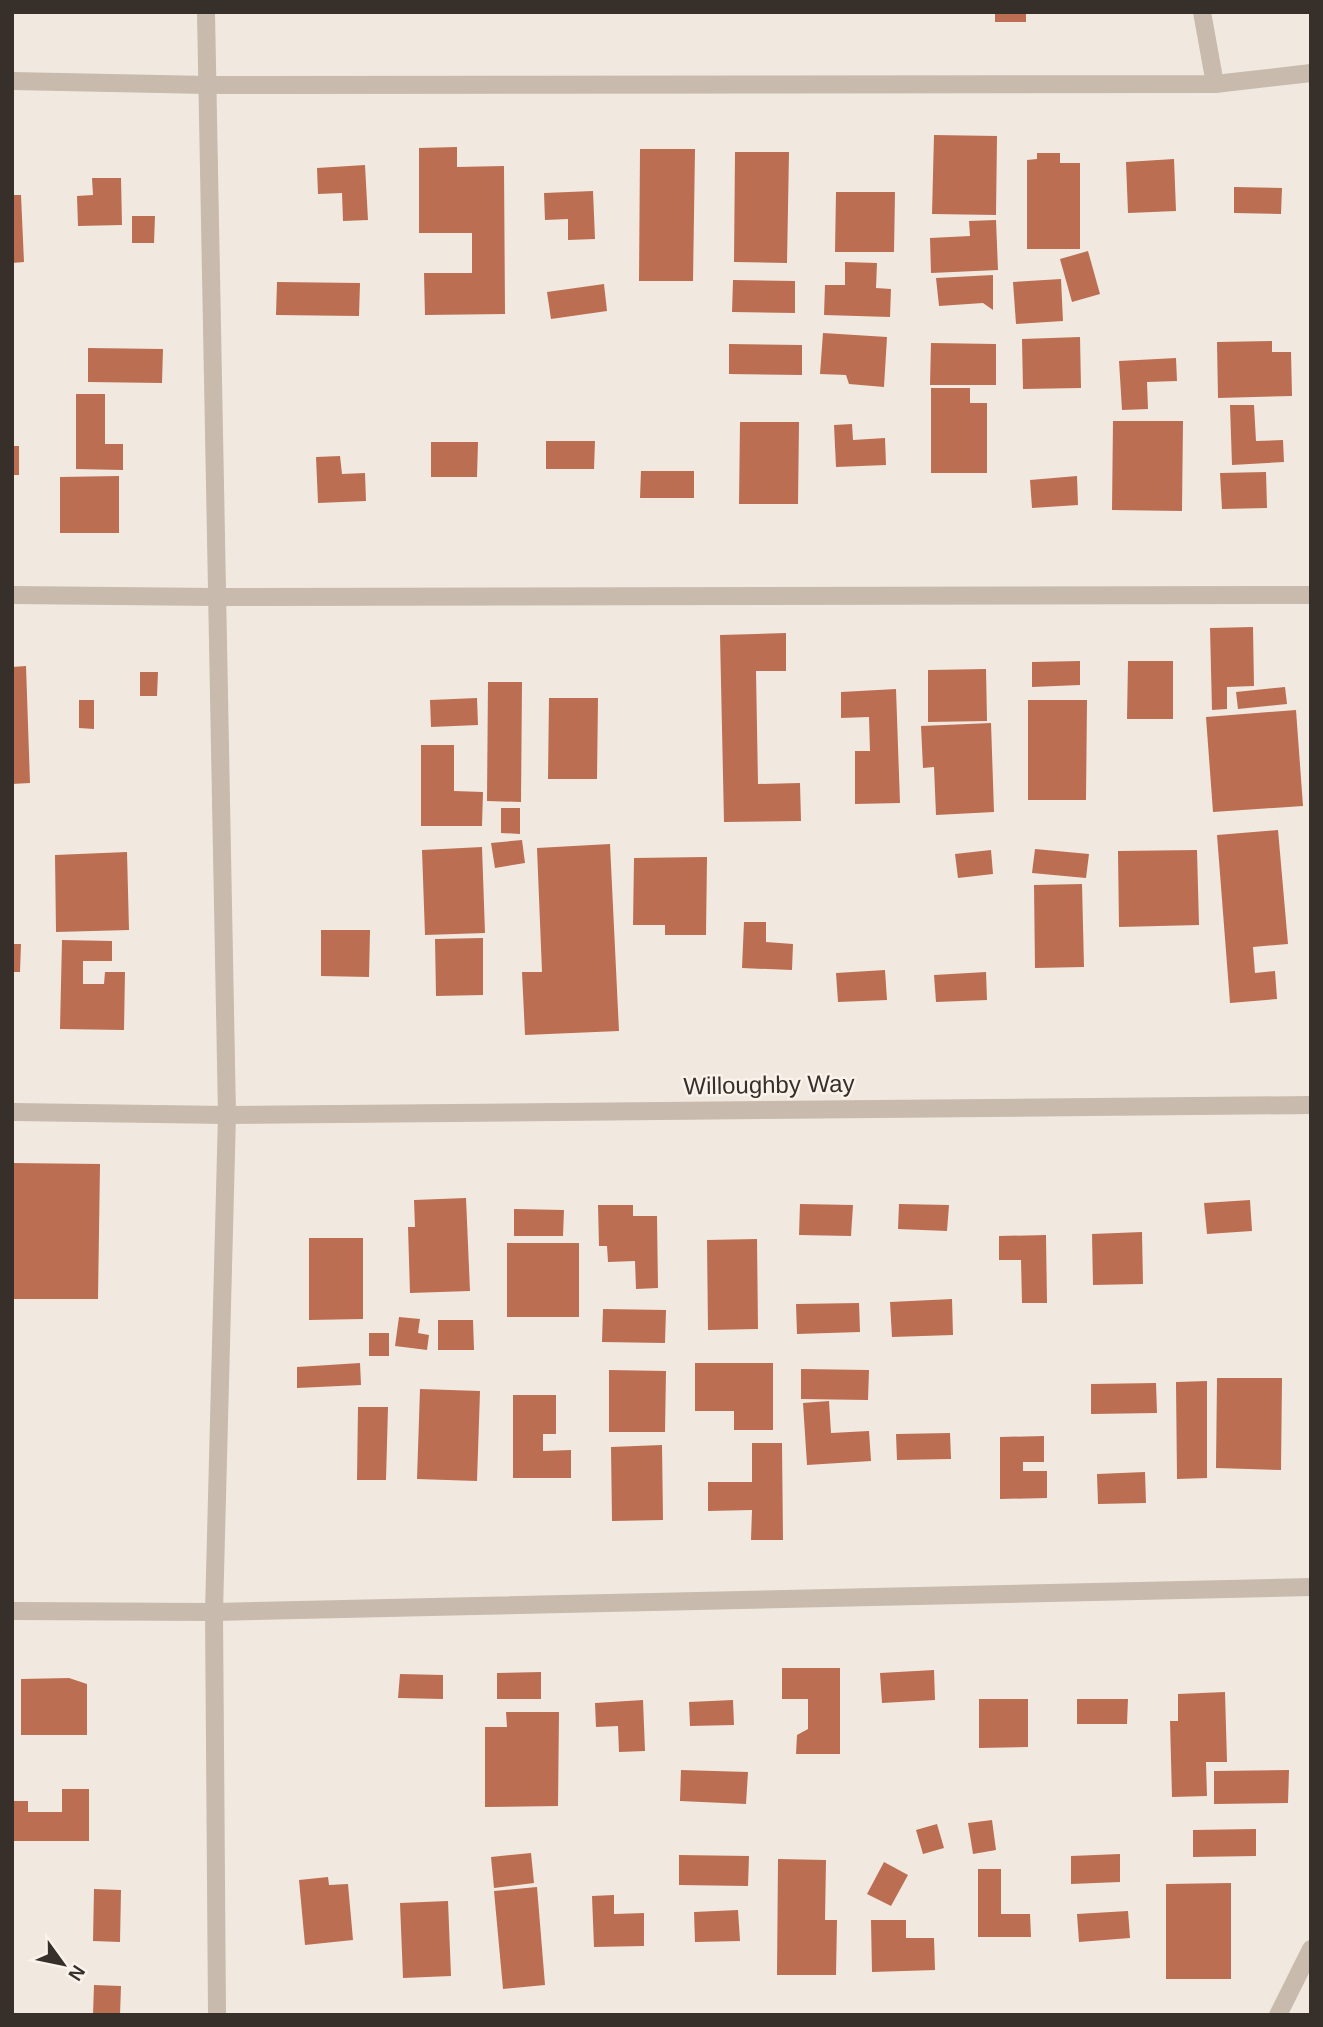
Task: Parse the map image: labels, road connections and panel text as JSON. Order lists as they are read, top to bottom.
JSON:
{
  "streets": {
    "street": ["Willoughby Way"]
  },
  "north": "bottom right"
}
